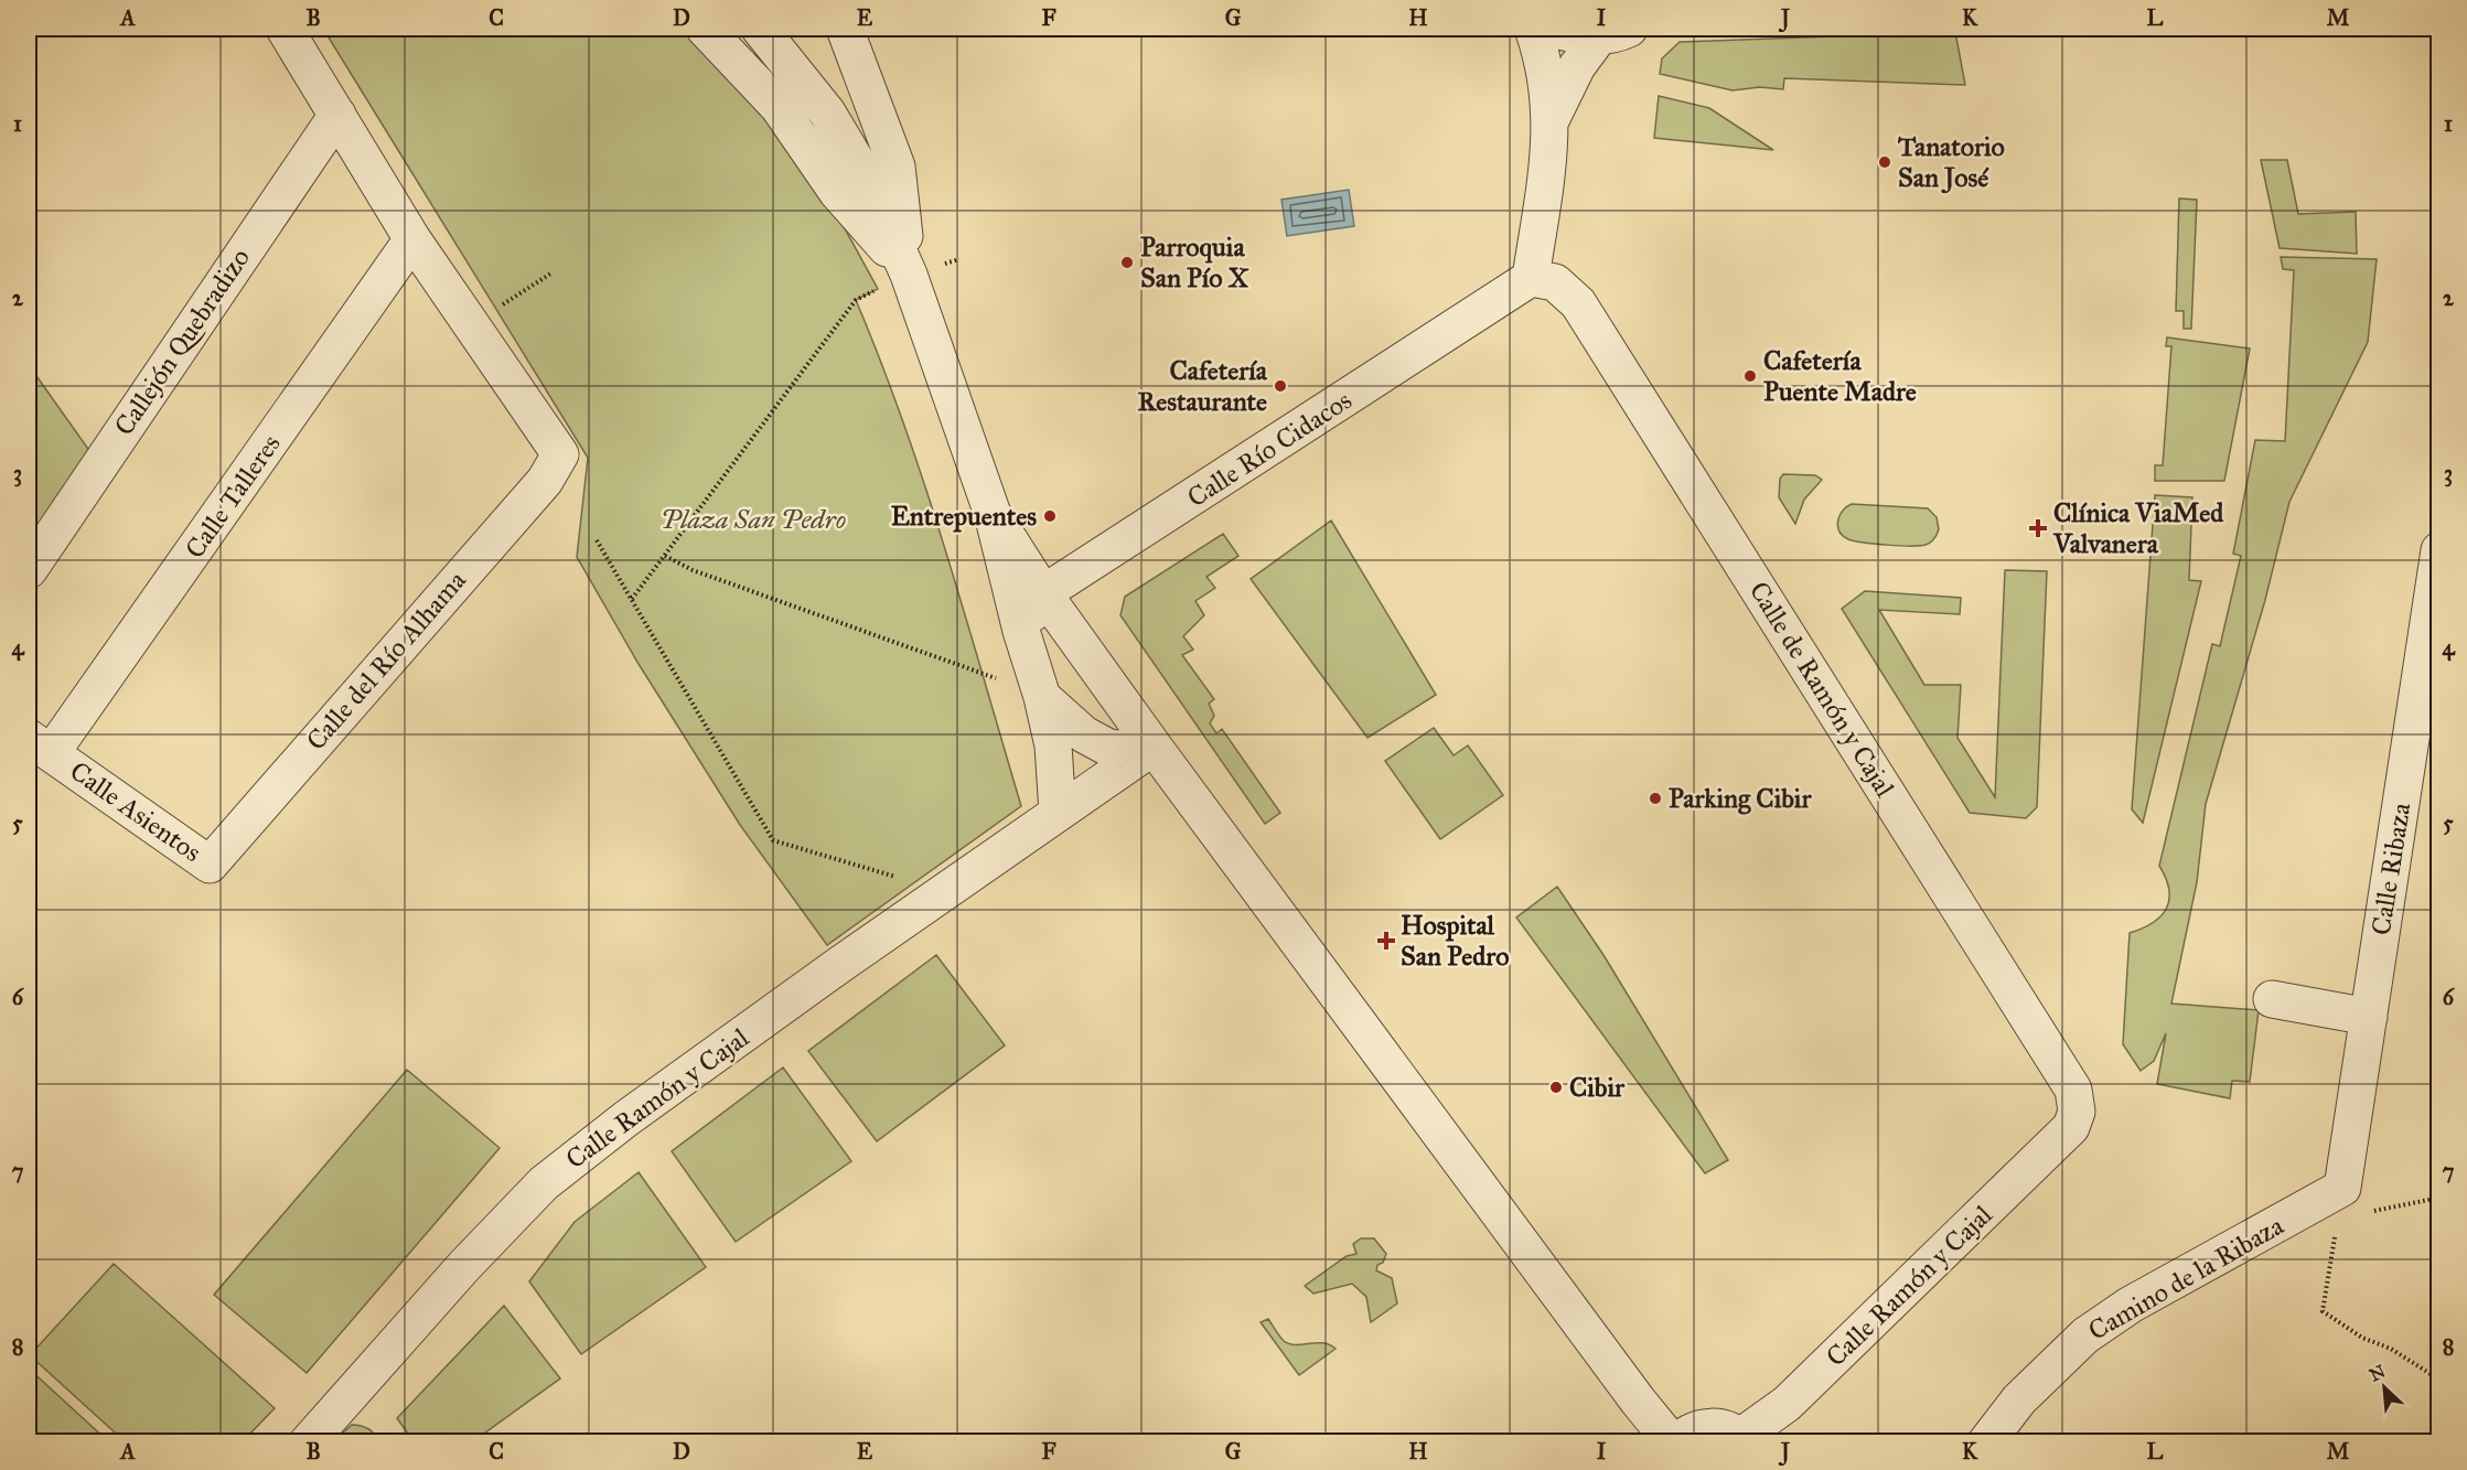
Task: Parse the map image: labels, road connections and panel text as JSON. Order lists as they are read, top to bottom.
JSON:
{
  "streets": {
    "street": [
      "Callejón Quebradizo",
      "Calle Río Cidacos",
      "Calle Talleres",
      "Calle del Río Alhama",
      "Calle de Ramón y Cajal",
      "Calle Asientos",
      "Calle Ribaza",
      "Calle Ramón y Cajal",
      "Camino de la Ribaza"
    ]
  },
  "crossings": [
    ["Calle Río Cidacos", "Calle de Ramón y Cajal"],
    ["Calle Talleres", "Calle del Río Alhama"],
    ["Calle Talleres", "Calle Asientos"],
    ["Calle del Río Alhama", "Calle Asientos"],
    ["Calle de Ramón y Cajal", "Calle Ramón y Cajal"],
    ["Calle Ribaza", "Camino de la Ribaza"]
  ],
  "parks": ["Plaza San Pedro"],
  "places": {
    "other": [
      "Tanatorio San José",
      "Parroquia San Pío X",
      "Cafetería Puente Madre",
      "Cafetería Restaurante",
      "Entrepuentes",
      "Parking Cibir",
      "Cibir"
    ],
    "health": ["Clínica ViaMed Valvanera", "Hospital San Pedro"]
  },
  "north": "top left",
  "grid": {
    "columns": [
      "A",
      "B",
      "C",
      "D",
      "E",
      "F",
      "G",
      "H",
      "I",
      "J",
      "K",
      "L",
      "M"
    ],
    "rows": [
      "1",
      "2",
      "3",
      "4",
      "5",
      "6",
      "7",
      "8"
    ]
  }
}
